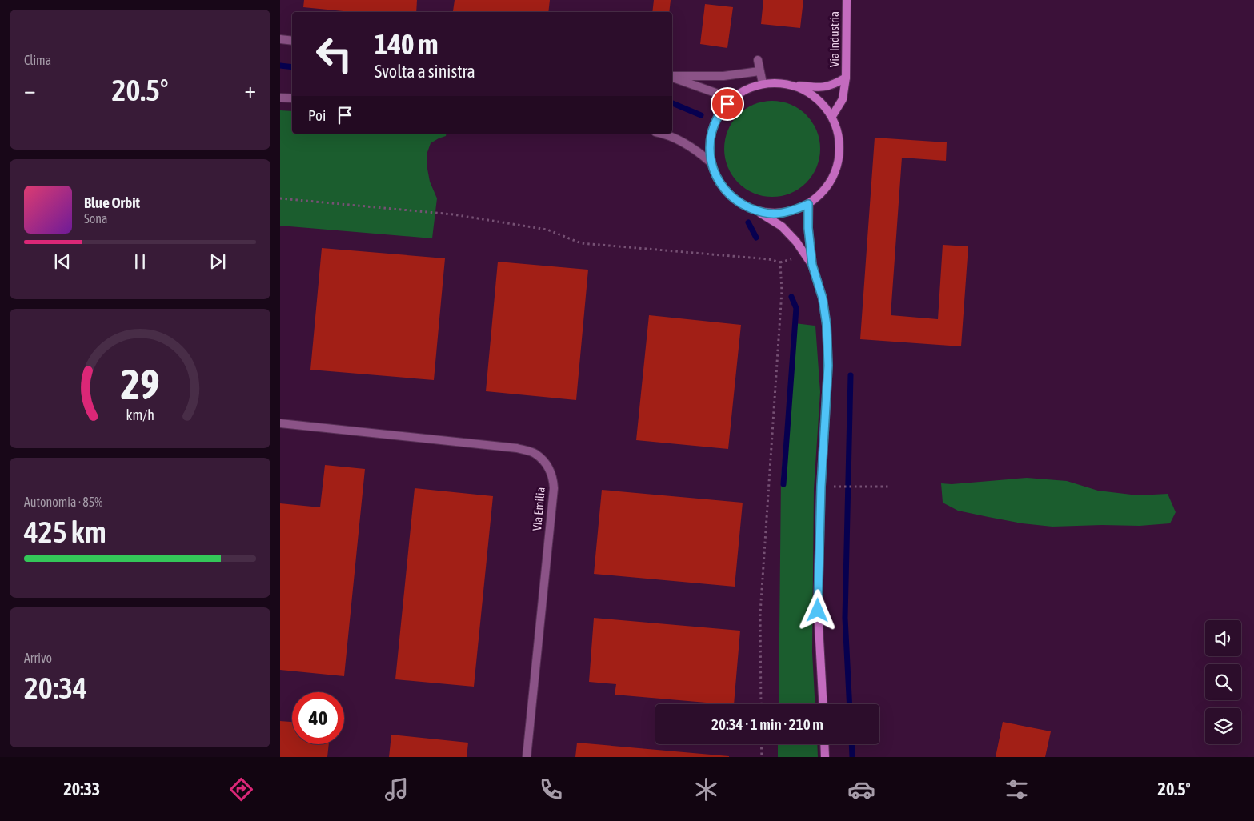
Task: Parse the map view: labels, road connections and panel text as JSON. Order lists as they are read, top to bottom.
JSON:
{
  "streets": {
    "street": ["Via Industria", "Via Emilia"]
  },
  "page": {
    "tile": [
      "Clima",
      ["Autonomia · 85%", "425 km"],
      ["Arrivo", "20:34"]
    ],
    "turn": ["140 m", "Svolta a sinistra"],
    "heat": ["−", "20.5°", "+"],
    "then": "Poi",
    "song": ["Blue Orbit", "Sona"],
    "limit": "40",
    "trip": "20:34 · 1 min · 210 m",
    "tabs": ["20:33", "20.5°"],
    "gauge": ["29", "km/h"]
  }
}
